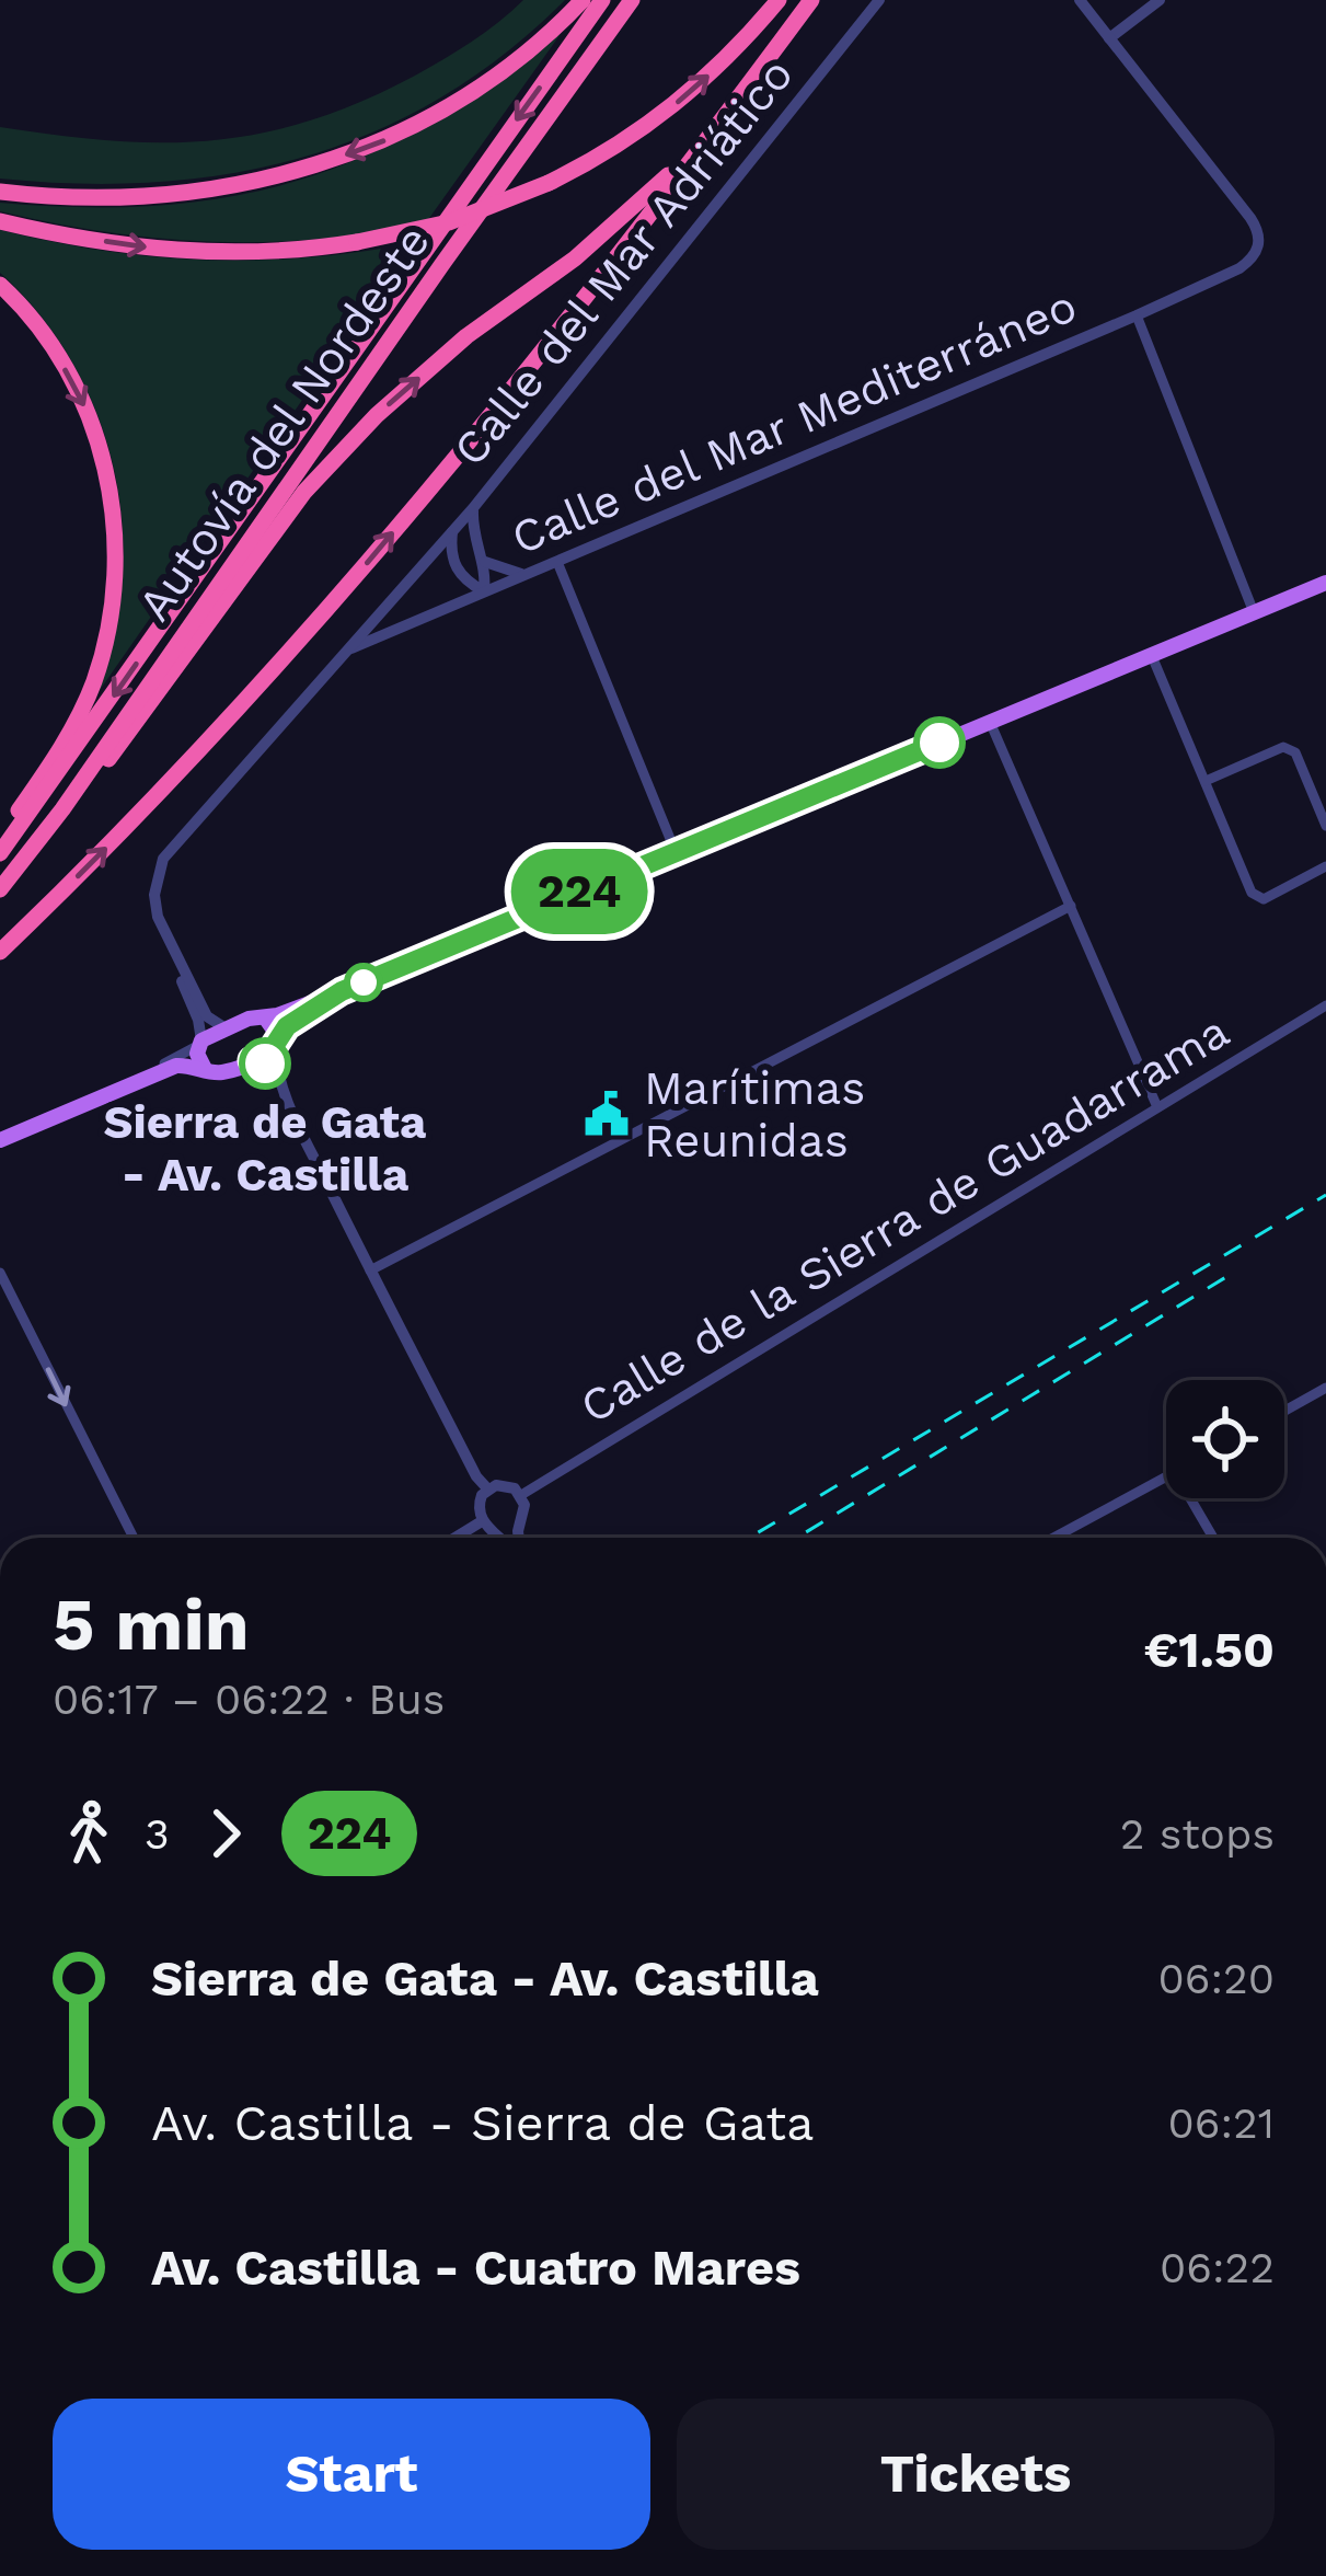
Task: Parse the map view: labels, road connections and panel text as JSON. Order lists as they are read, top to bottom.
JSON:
{
  "streets": {
    "highway": ["Autovía del Nordeste"],
    "street": ["Calle del Mar Adriático", "Calle del Mar Mediterráneo", "Calle de la Sierra de Guadarrama"]
  },
  "crossings": [
    ["Calle del Mar Adriático", "Calle del Mar Mediterráneo"]
  ],
  "places": {
    "other": ["Sierra de Gata - Av. Castilla"],
    "public building": ["Marítimas Reunidas"]
  },
  "lines": ["bus line 224"],
  "page": {
    "on_map": "224",
    "heading": ["5 min", "06:17 – 06:22 · Bus", "€1.50"],
    "legs": ["3", "224", "2 stops"],
    "list": [
      {
        "name": "Sierra de Gata - Av. Castilla",
        "value": "06:20"
      },
      {
        "name": "Av. Castilla - Sierra de Gata",
        "value": "06:21"
      },
      {
        "name": "Av. Castilla - Cuatro Mares",
        "value": "06:22"
      }
    ],
    "buttons": ["Start", "Tickets"]
  }
}
